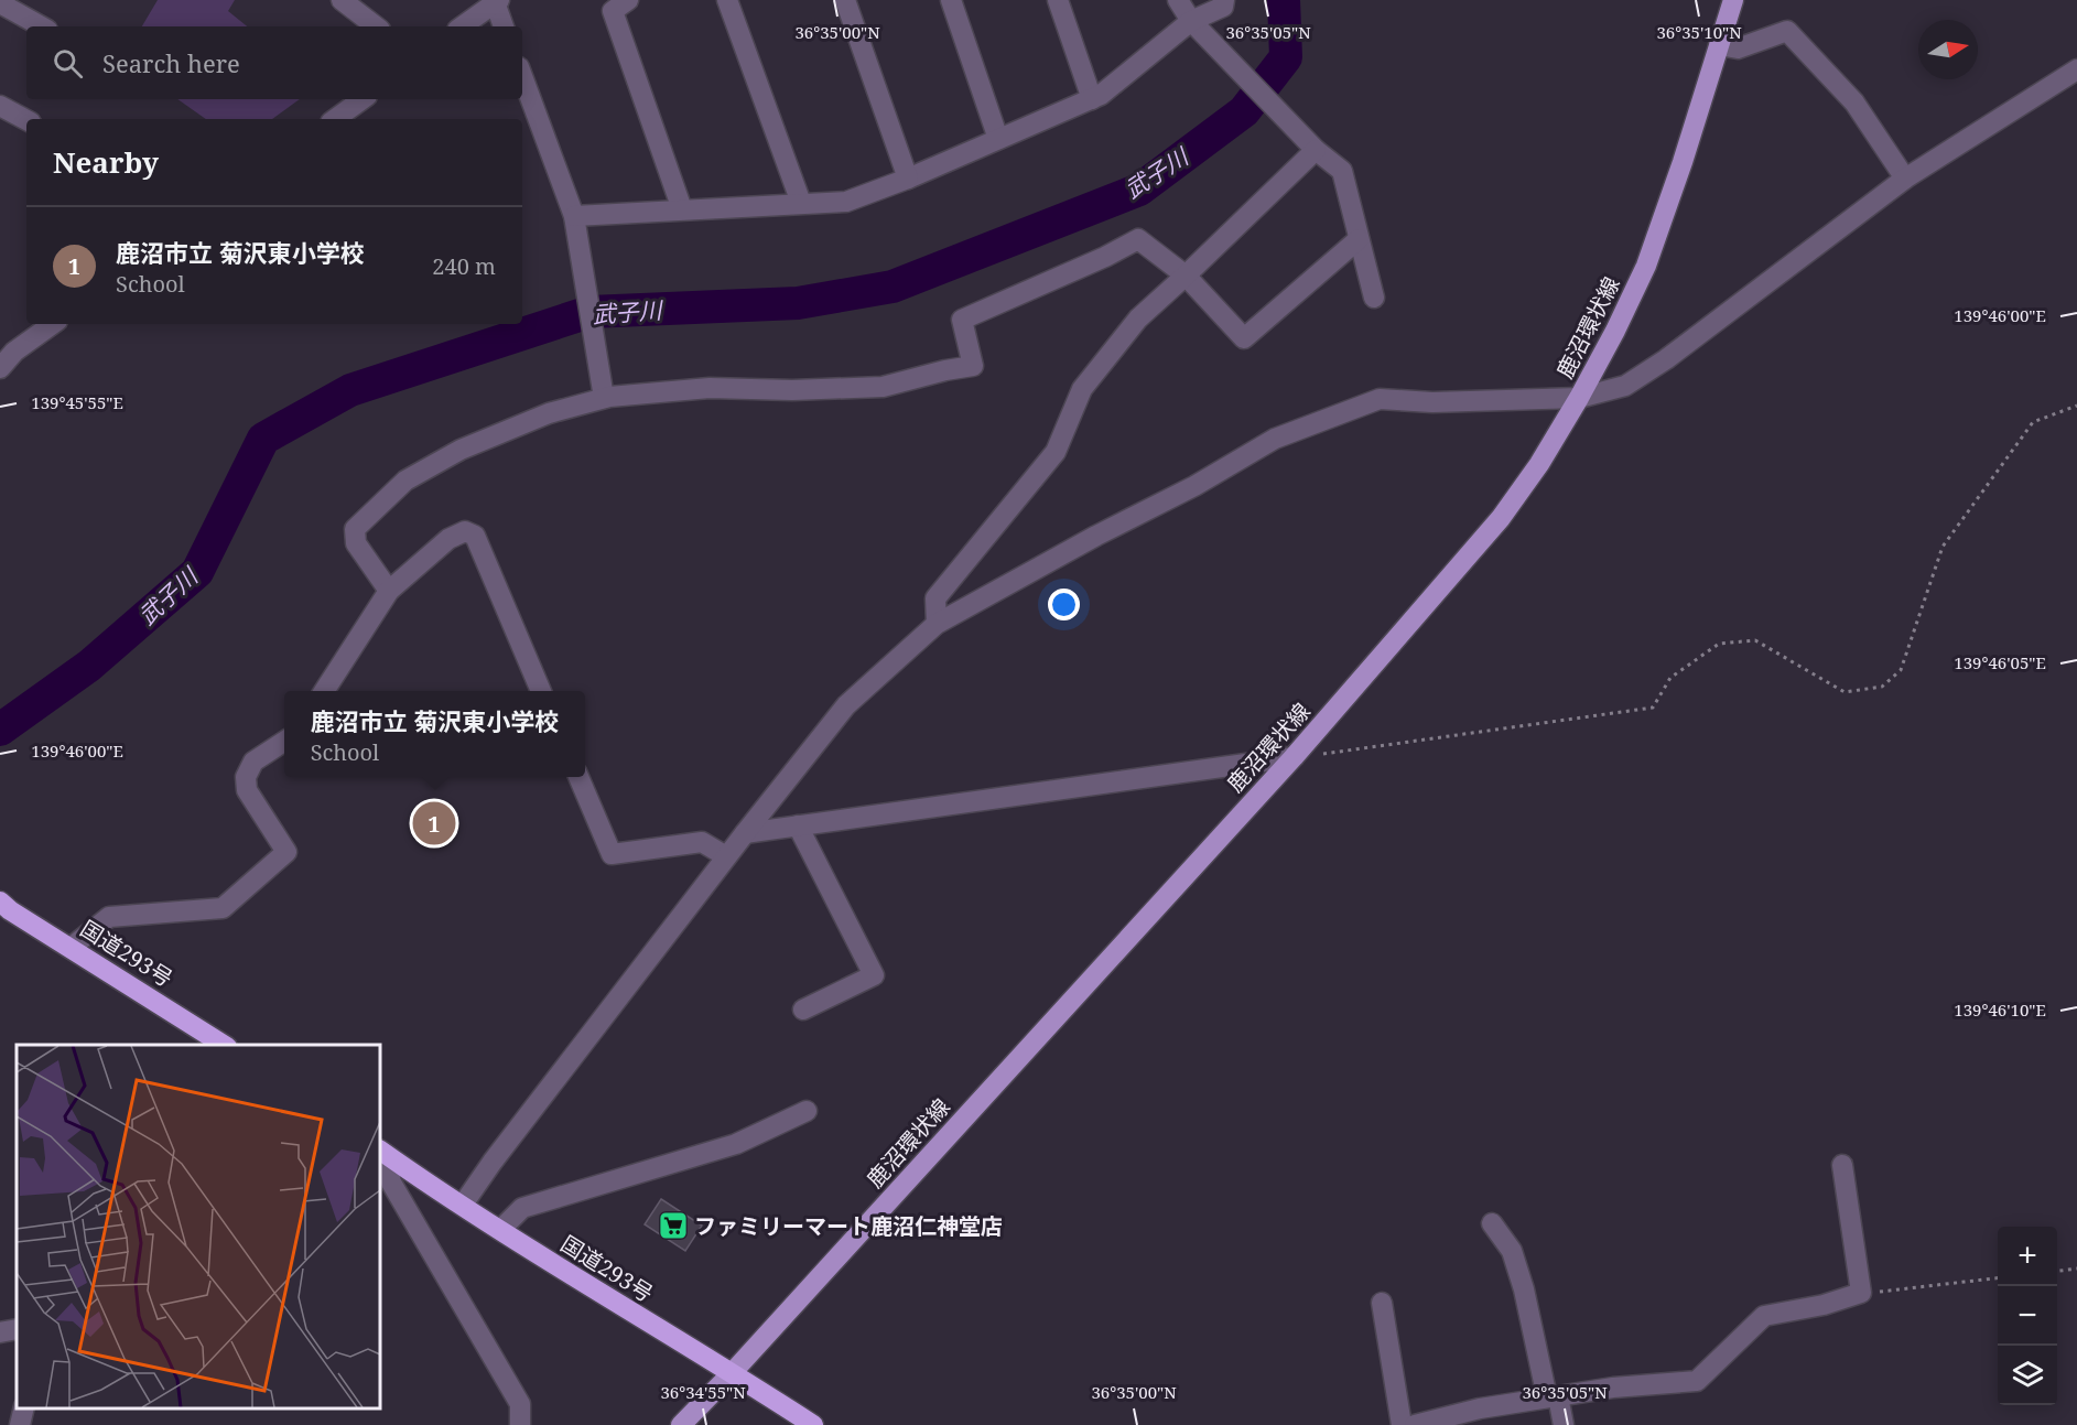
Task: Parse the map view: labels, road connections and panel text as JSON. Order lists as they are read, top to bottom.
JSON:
{
  "streets": {
    "highway": ["国道293号"],
    "main road": ["鹿沼環状線"]
  },
  "crossings": [
    ["鹿沼環状線", "国道293号"]
  ],
  "water": ["武子川"],
  "places": {
    "supermarket": ["ファミリーマート鹿沼仁神堂店"]
  },
  "north": "right",
  "page": {
    "search": "Search here",
    "heading": "Nearby",
    "list": [
      {
        "mark": "1",
        "name": "鹿沼市立 菊沢東小学校",
        "note": "School",
        "value": "240 m"
      }
    ],
    "popup": ["鹿沼市立 菊沢東小学校", "School"],
    "pins": "1",
    "map_buttons": ["+", "−"]
  },
  "coordinates": [
    "36°35'00\"N",
    "36°35'05\"N",
    "36°35'10\"N",
    "139°46'00\"E",
    "139°45'55\"E",
    "139°46'05\"E",
    "139°46'10\"E",
    "36°34'55\"N"
  ]
}
